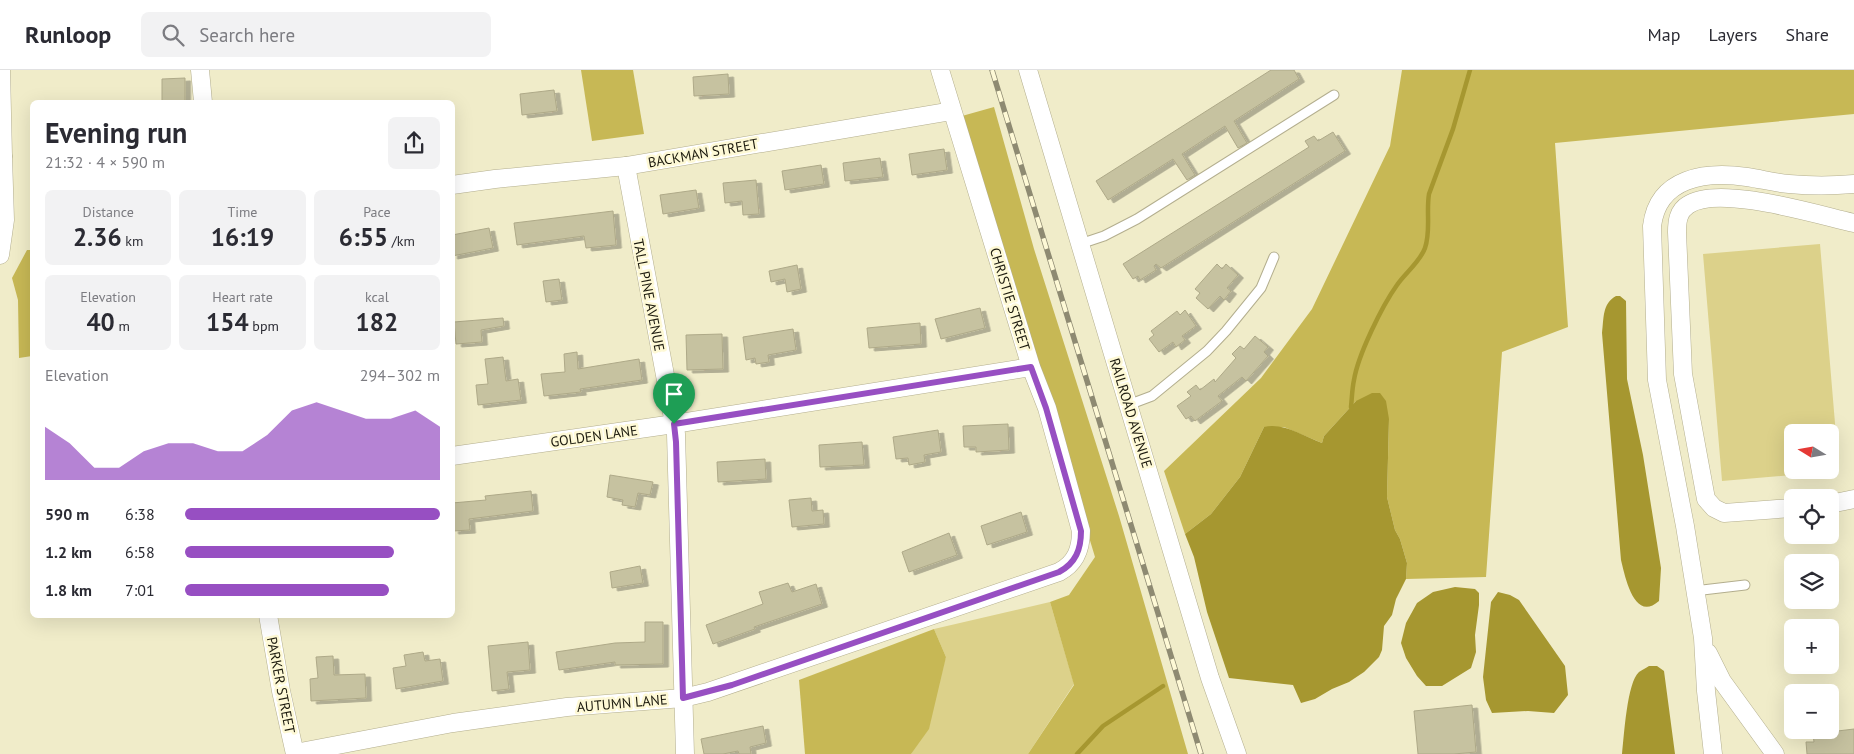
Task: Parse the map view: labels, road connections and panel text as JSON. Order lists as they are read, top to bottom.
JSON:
{
  "streets": {
    "street": [
      "BACKMAN STREET",
      "TALL PINE AVENUE",
      "CHRISTIE STREET",
      "RAILROAD AVENUE",
      "GOLDEN LANE",
      "PARKER STREET",
      "AUTUMN LANE"
    ]
  },
  "crossings": [
    ["BACKMAN STREET", "TALL PINE AVENUE"],
    ["BACKMAN STREET", "CHRISTIE STREET"],
    ["TALL PINE AVENUE", "GOLDEN LANE"],
    ["TALL PINE AVENUE", "AUTUMN LANE"],
    ["CHRISTIE STREET", "GOLDEN LANE"],
    ["CHRISTIE STREET", "AUTUMN LANE"],
    ["PARKER STREET", "AUTUMN LANE"]
  ],
  "north": "left",
  "page": {
    "header": "Runloop",
    "search": "Search here",
    "nav": ["Map", "Layers", "Share"],
    "heading": ["Evening run", "21:32 · 4 × 590 m"],
    "stats": [
      ["Distance", "2.36 km"],
      ["Time", "16:19"],
      ["Pace", "6:55 /km"],
      ["Elevation", "40 m"],
      ["Heart rate", "154 bpm"],
      ["kcal", "182"]
    ],
    "chart": ["Elevation", "294–302 m"],
    "map_buttons": ["+", "−"],
    "list": [
      {
        "name": "590 m",
        "note": "6:38"
      },
      {
        "name": "1.2 km",
        "note": "6:58"
      },
      {
        "name": "1.8 km",
        "note": "7:01"
      }
    ]
  }
}
